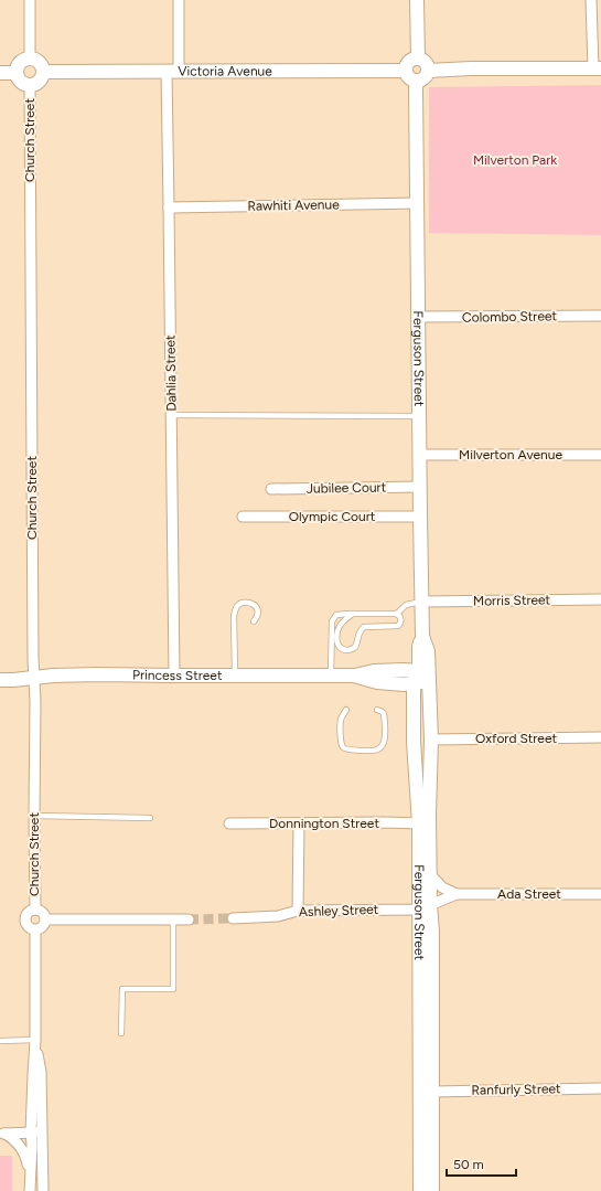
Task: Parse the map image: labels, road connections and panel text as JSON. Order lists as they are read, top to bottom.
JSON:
{
  "streets": {
    "main road": ["Victoria Avenue", "Ferguson Street", "Princess Street"],
    "street": [
      "Church Street",
      "Rawhiti Avenue",
      "Colombo Street",
      "Dahlia Street",
      "Milverton Avenue",
      "Jubilee Court",
      "Olympic Court",
      "Morris Street",
      "Oxford Street",
      "Donnington Street",
      "Ada Street",
      "Ashley Street",
      "Ranfurly Street"
    ]
  },
  "crossings": [
    ["Victoria Avenue", "Church Street"],
    ["Victoria Avenue", "Ferguson Street"],
    ["Victoria Avenue", "Dahlia Street"],
    ["Church Street", "Princess Street"],
    ["Rawhiti Avenue", "Ferguson Street"],
    ["Rawhiti Avenue", "Dahlia Street"],
    ["Colombo Street", "Ferguson Street"],
    ["Ferguson Street", "Milverton Avenue"],
    ["Ferguson Street", "Jubilee Court"],
    ["Ferguson Street", "Olympic Court"],
    ["Ferguson Street", "Morris Street"],
    ["Ferguson Street", "Princess Street"],
    ["Ferguson Street", "Oxford Street"],
    ["Ferguson Street", "Donnington Street"],
    ["Ferguson Street", "Ada Street"],
    ["Ferguson Street", "Ashley Street"],
    ["Ferguson Street", "Ranfurly Street"],
    ["Dahlia Street", "Princess Street"],
    ["Ada Street", "Ashley Street"]
  ],
  "parks": ["Milverton Park"],
  "scale_bar": "50 m"
}
